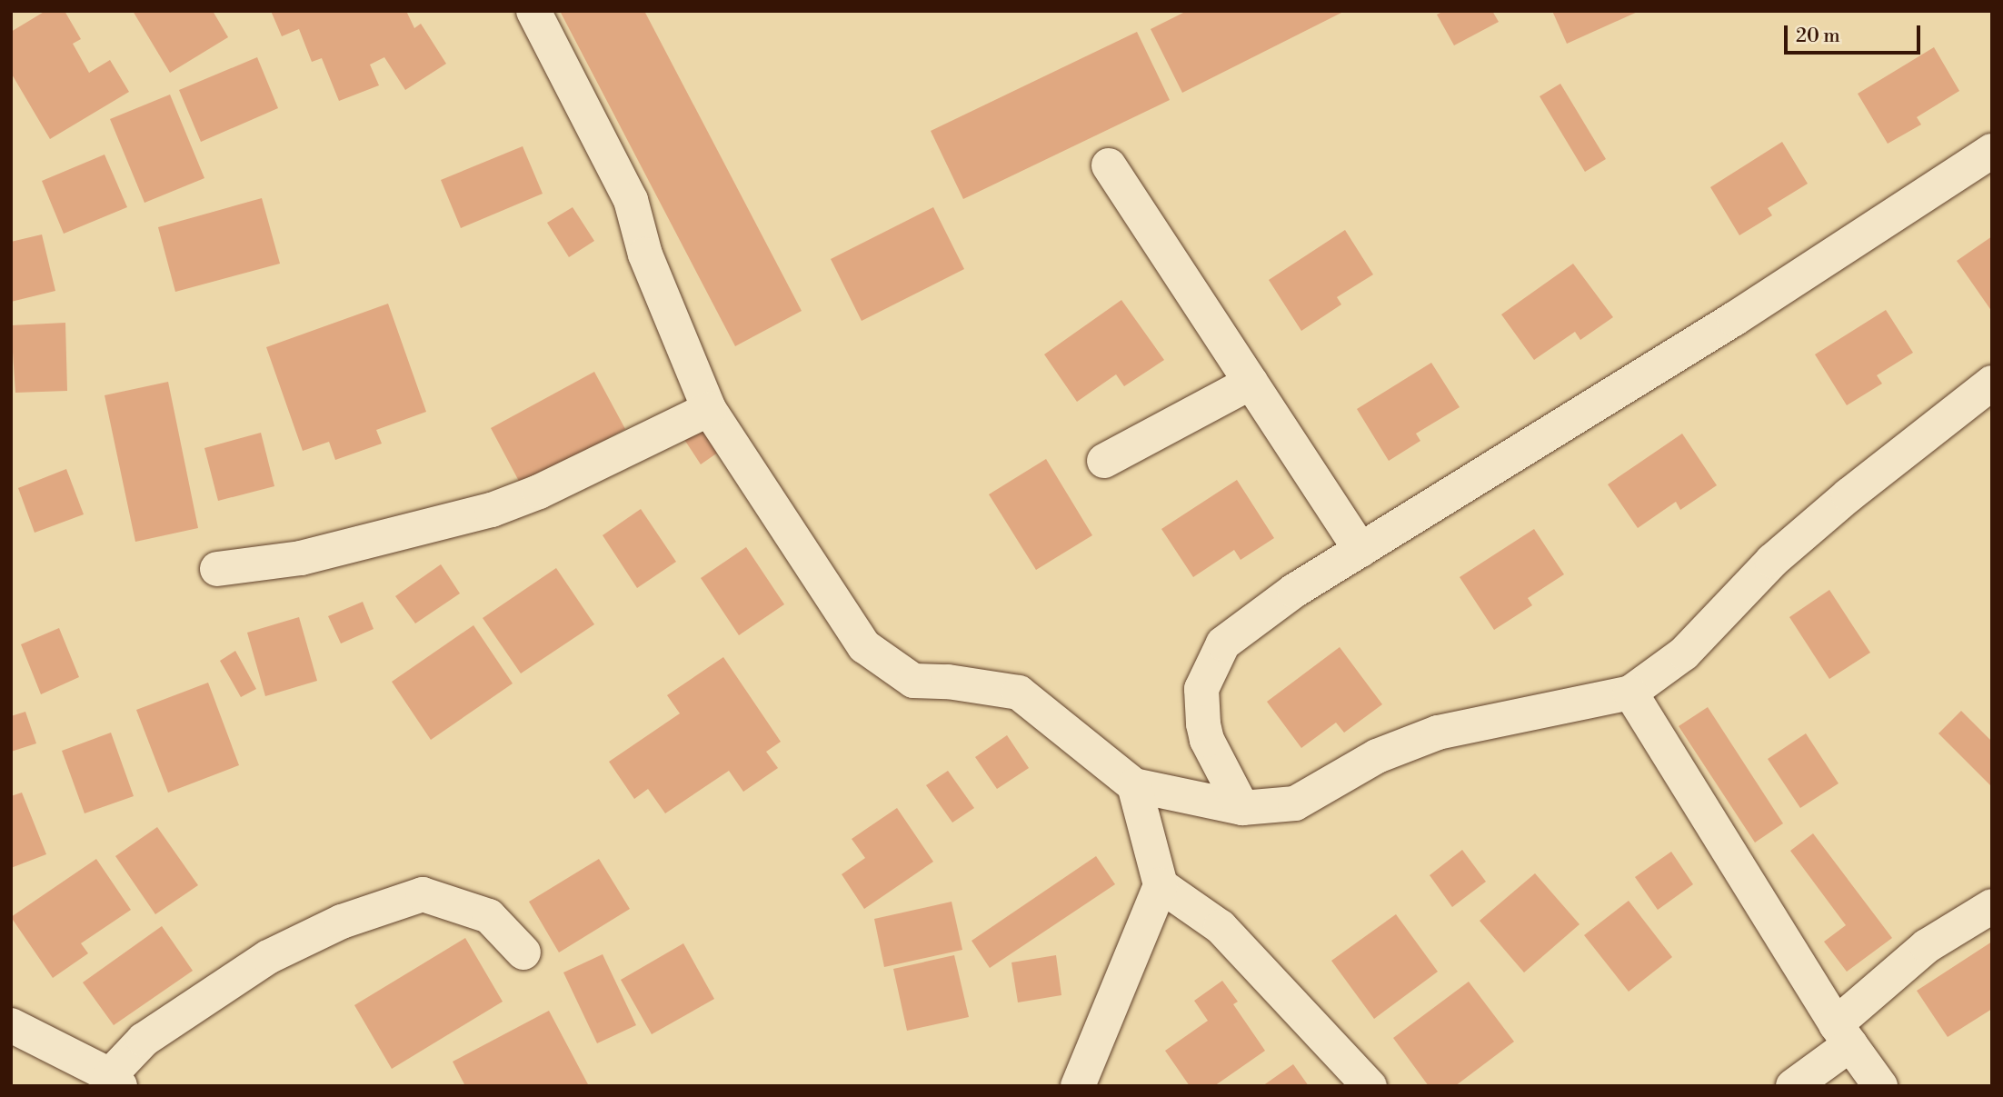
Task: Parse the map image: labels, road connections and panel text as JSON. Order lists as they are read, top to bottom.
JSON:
{
  "scale_bar": "20 m"
}
